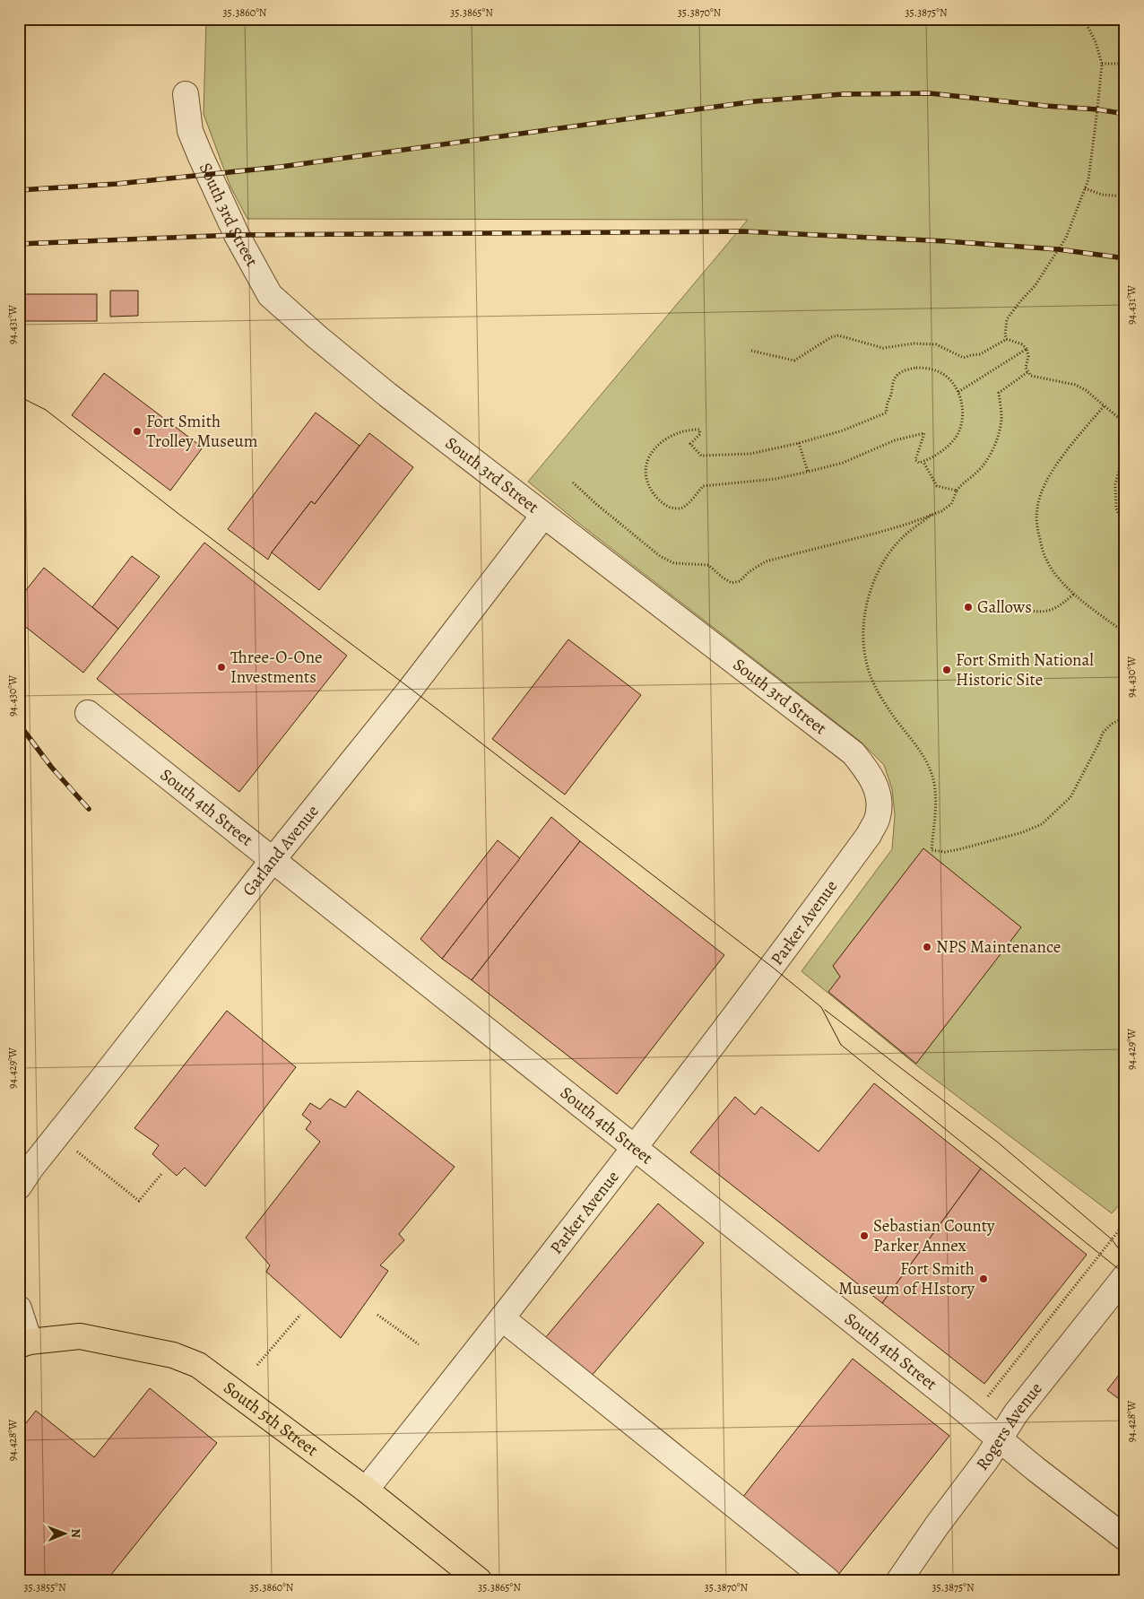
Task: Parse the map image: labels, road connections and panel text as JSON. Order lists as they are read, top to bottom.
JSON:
{
  "streets": {
    "main road": ["South 5th Street"],
    "street": [
      "South 3rd Street",
      "South 4th Street",
      "Garland Avenue",
      "Parker Avenue",
      "Rogers Avenue"
    ]
  },
  "crossings": [
    ["South 3rd Street", "Garland Avenue"],
    ["South 3rd Street", "Parker Avenue"],
    ["South 4th Street", "Garland Avenue"],
    ["South 4th Street", "Parker Avenue"],
    ["South 4th Street", "Rogers Avenue"],
    ["Parker Avenue", "South 5th Street"]
  ],
  "places": [
    "Fort Smith Trolley Museum",
    "Gallows",
    "Three-O-One Investments",
    "Fort Smith National Historic Site",
    "NPS Maintenance",
    "Sebastian County Parker Annex",
    "Fort Smith Museum of HIstory"
  ],
  "north": "right",
  "coordinates": [
    "35.3860°N",
    "35.3865°N",
    "35.3870°N",
    "35.3875°N",
    "94.431°W",
    "94.430°W",
    "94.429°W",
    "94.428°W",
    "35.3855°N"
  ]
}
